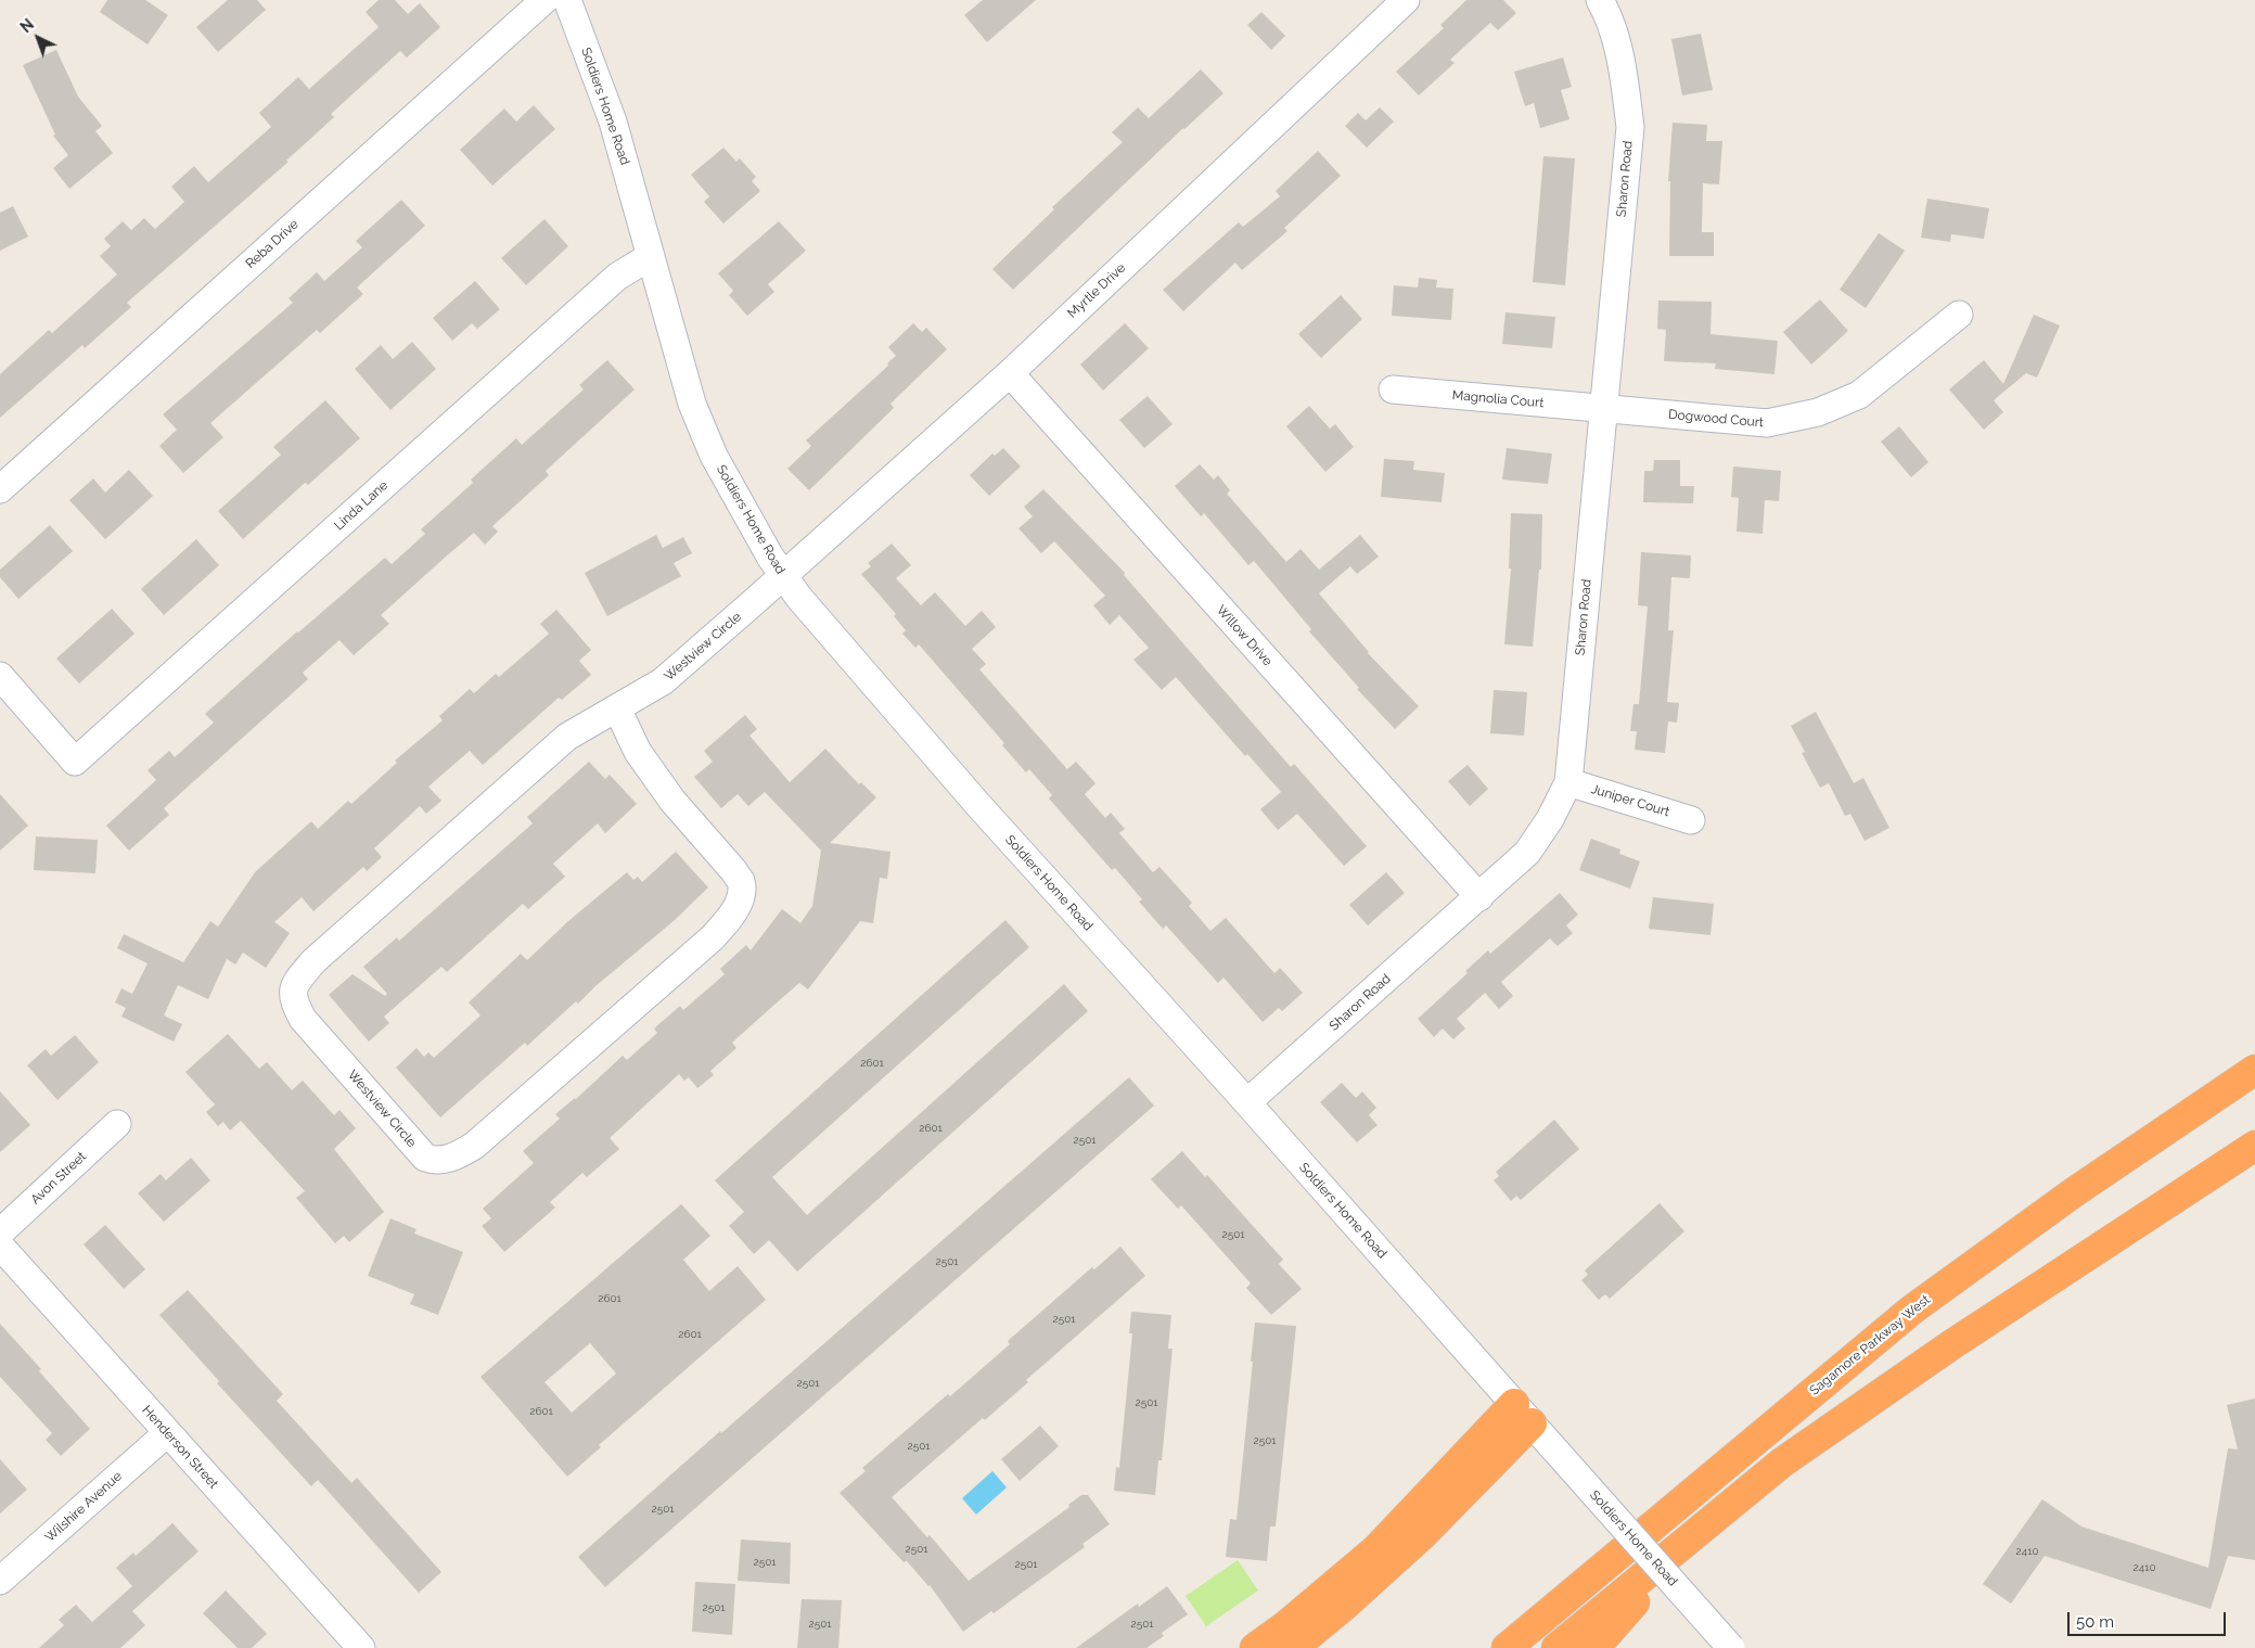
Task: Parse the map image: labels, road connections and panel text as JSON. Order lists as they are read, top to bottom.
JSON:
{
  "streets": {
    "highway": ["Sagamore Parkway West"],
    "street": [
      "Soldiers Home Road",
      "Sharon Road",
      "Reba Drive",
      "Myrtle Drive",
      "Magnolia Court",
      "Dogwood Court",
      "Linda Lane",
      "Willow Drive",
      "Westview Circle",
      "Juniper Court",
      "Avon Street",
      "Henderson Street",
      "Wilshire Avenue"
    ]
  },
  "crossings": [
    ["Soldiers Home Road", "Sharon Road"],
    ["Soldiers Home Road", "Myrtle Drive"],
    ["Soldiers Home Road", "Linda Lane"],
    ["Soldiers Home Road", "Westview Circle"],
    ["Sharon Road", "Magnolia Court"],
    ["Sharon Road", "Dogwood Court"],
    ["Sharon Road", "Willow Drive"],
    ["Sharon Road", "Juniper Court"],
    ["Myrtle Drive", "Willow Drive"],
    ["Myrtle Drive", "Westview Circle"],
    ["Magnolia Court", "Dogwood Court"],
    ["Henderson Street", "Wilshire Avenue"]
  ],
  "house_numbers": [
    "2601",
    "2601",
    "2501",
    "2501",
    "2501",
    "2601",
    "2501",
    "2601",
    "2501",
    "2501",
    "2601",
    "2501",
    "2501",
    "2501",
    "2501",
    "2410",
    "2501",
    "2501",
    "2410",
    "2501",
    "2501",
    "2501"
  ],
  "scale_bar": "50 m",
  "north": "top left"
}
